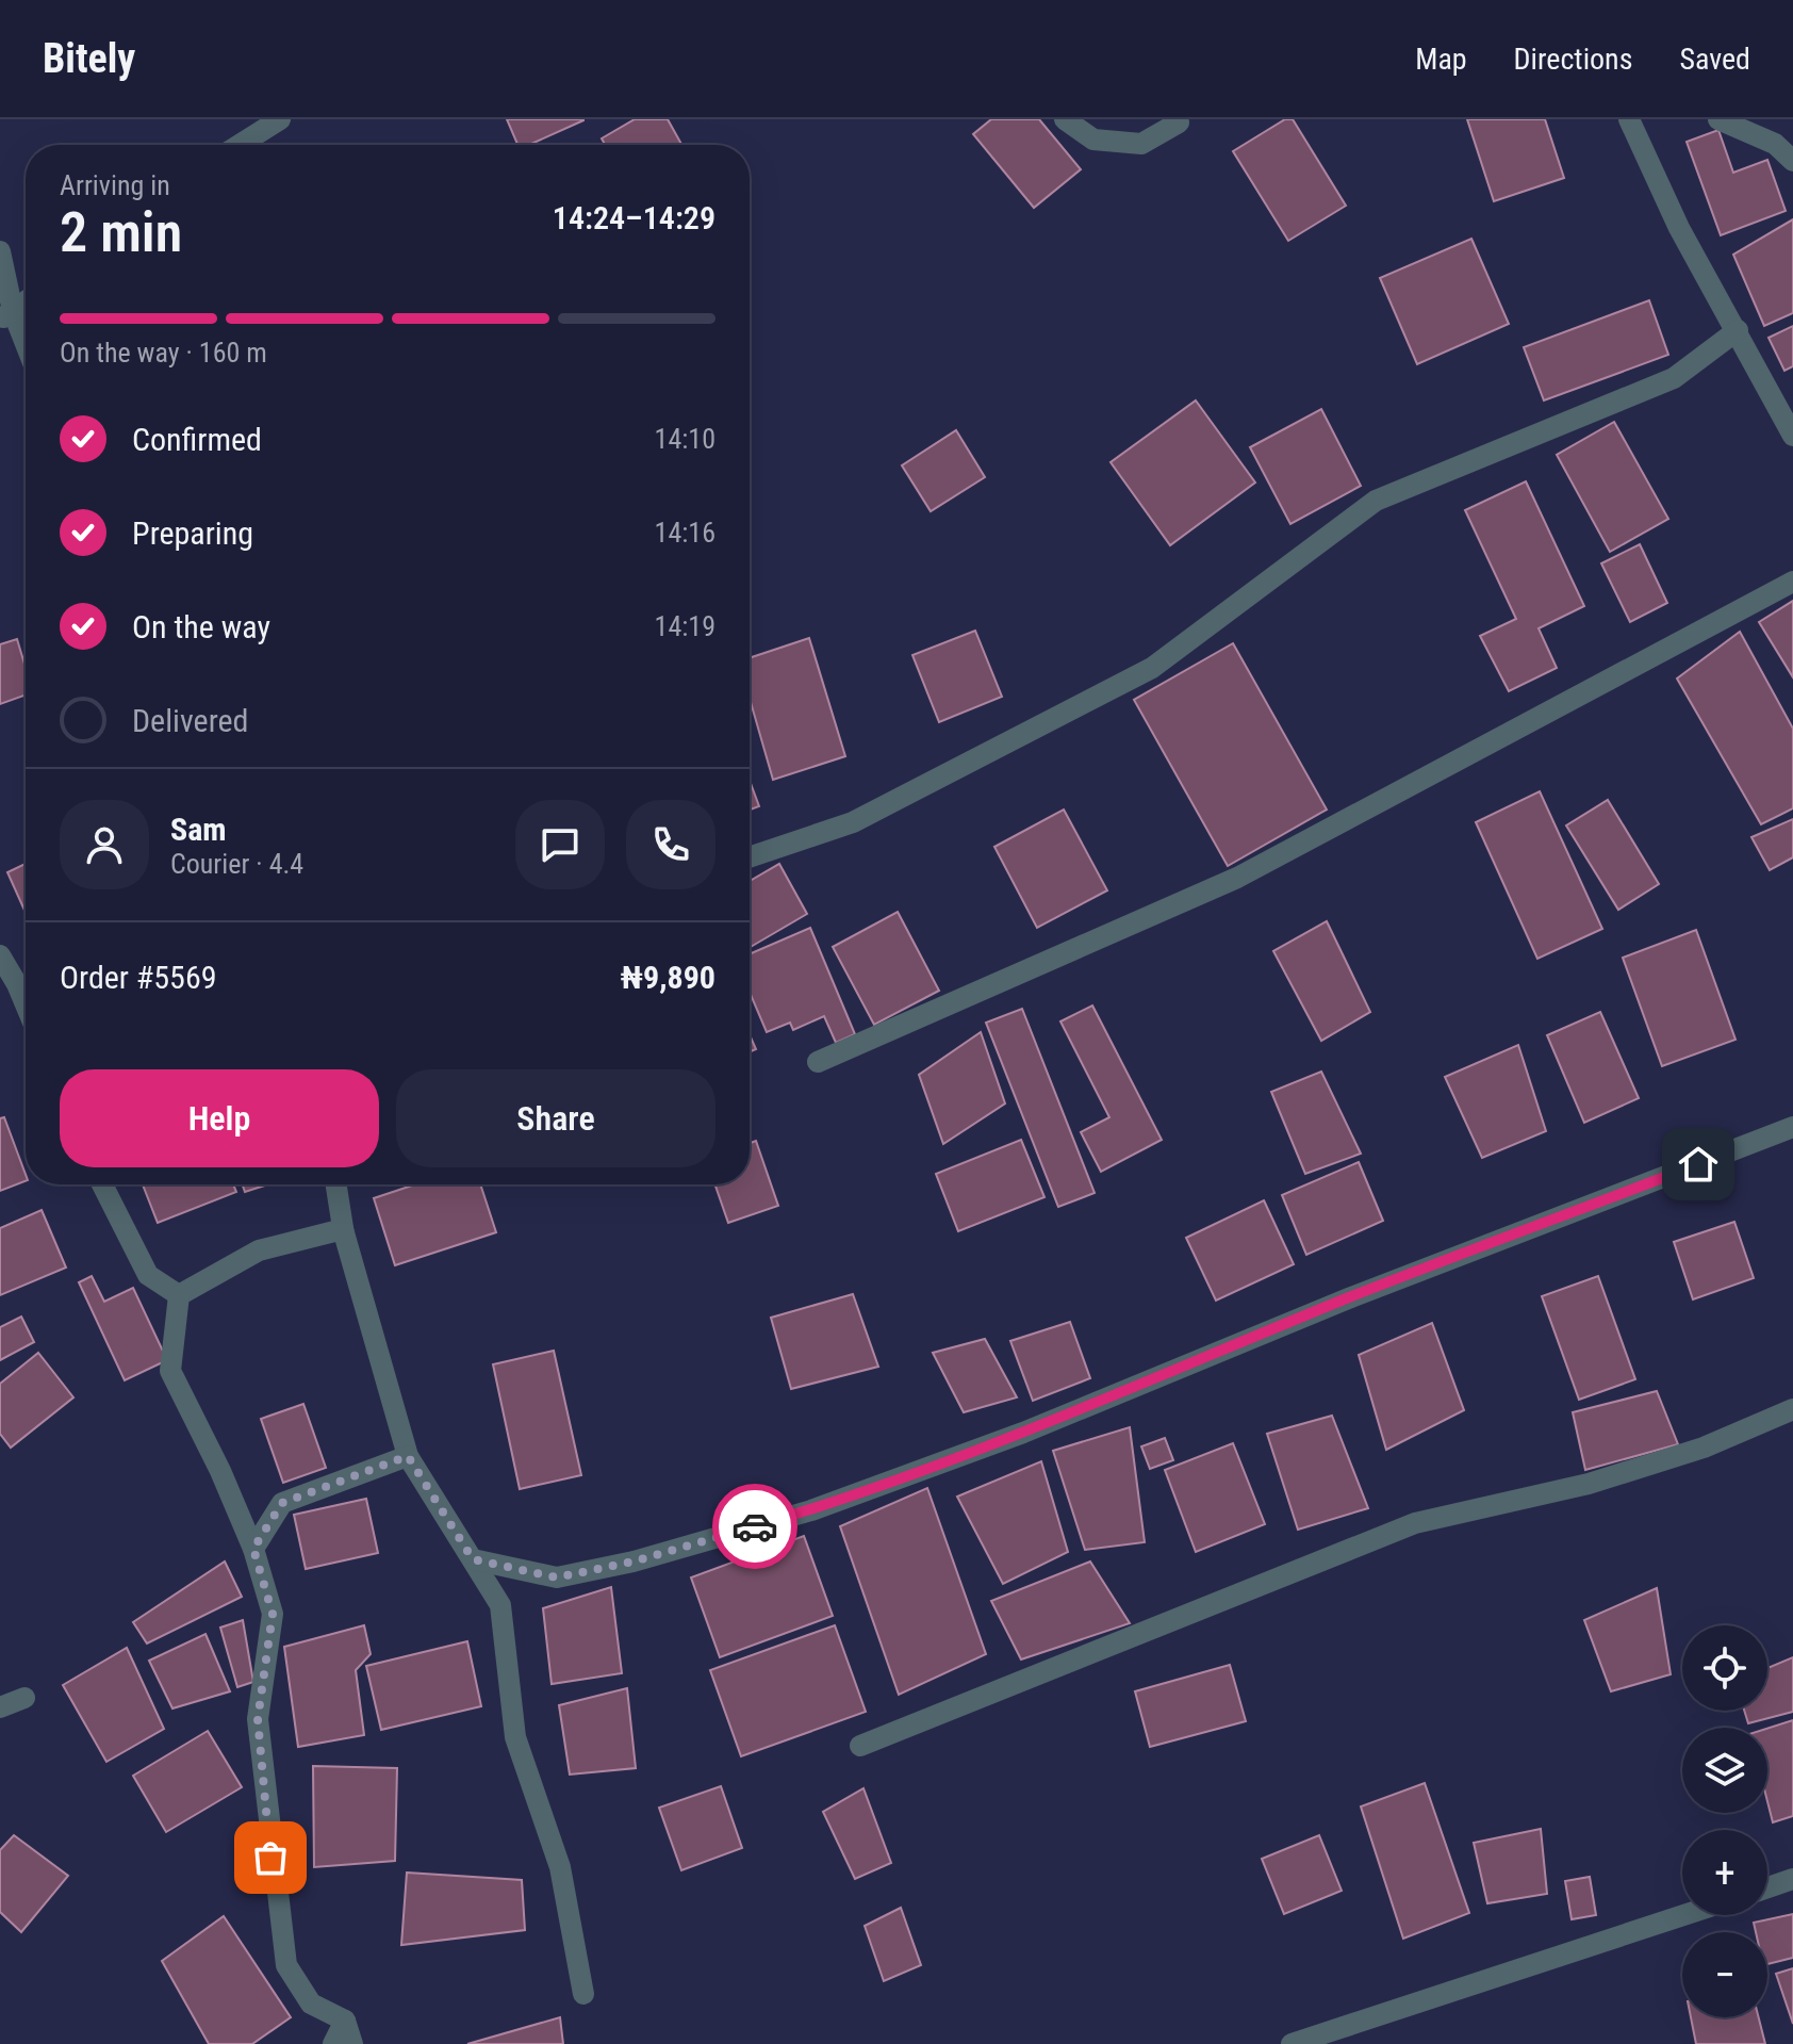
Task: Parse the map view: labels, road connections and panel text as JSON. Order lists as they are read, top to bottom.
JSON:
{
  "page": {
    "header": "Bitely",
    "nav": ["Map", "Directions", "Saved"],
    "heading": ["2 min", "Arriving in", "14:24–14:29"],
    "panel": [
      "Sam",
      "Courier · 4.4",
      "Order #5569",
      "₦9,890"
    ],
    "bar": "On the way · 160 m",
    "list": [
      ["Confirmed", "14:10"],
      ["Preparing", "14:16"],
      ["On the way", "14:19"],
      "Delivered"
    ],
    "buttons": ["Help", "Share"],
    "map_buttons": ["+", "−"]
  }
}
